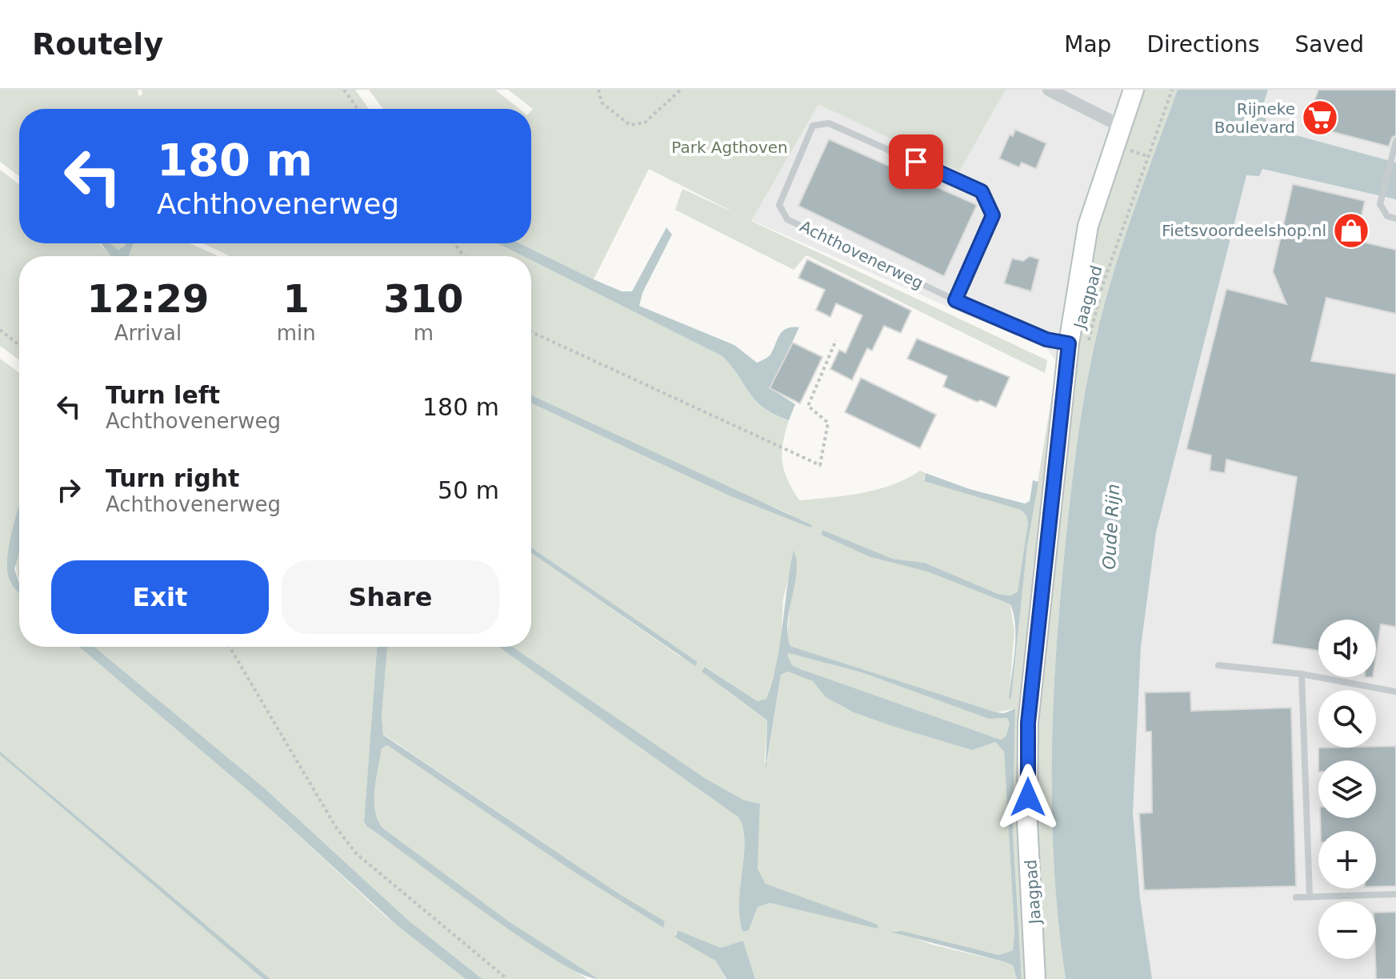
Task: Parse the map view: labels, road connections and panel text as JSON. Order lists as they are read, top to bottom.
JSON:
{
  "streets": {
    "lane": ["Achthovenerweg"],
    "path": ["Jaagpad"]
  },
  "crossings": [
    ["Achthovenerweg", "Jaagpad"]
  ],
  "water": ["Oude Rijn"],
  "parks": ["Park Agthoven"],
  "places": {
    "supermarket": ["Rijneke Boulevard"],
    "shop": ["Fietsvoordeelshop.nl"]
  },
  "page": {
    "header": "Routely",
    "nav": ["Map", "Directions", "Saved"],
    "turn": ["180 m", "Achthovenerweg"],
    "eta": [
      "12:29",
      "Arrival",
      "1",
      "min",
      "310",
      "m"
    ],
    "list": [
      {
        "name": "Turn left",
        "note": "Achthovenerweg",
        "value": "180 m"
      },
      {
        "name": "Turn right",
        "note": "Achthovenerweg",
        "value": "50 m"
      }
    ],
    "buttons": ["Exit", "Share"],
    "map_buttons": ["+", "−"]
  }
}
